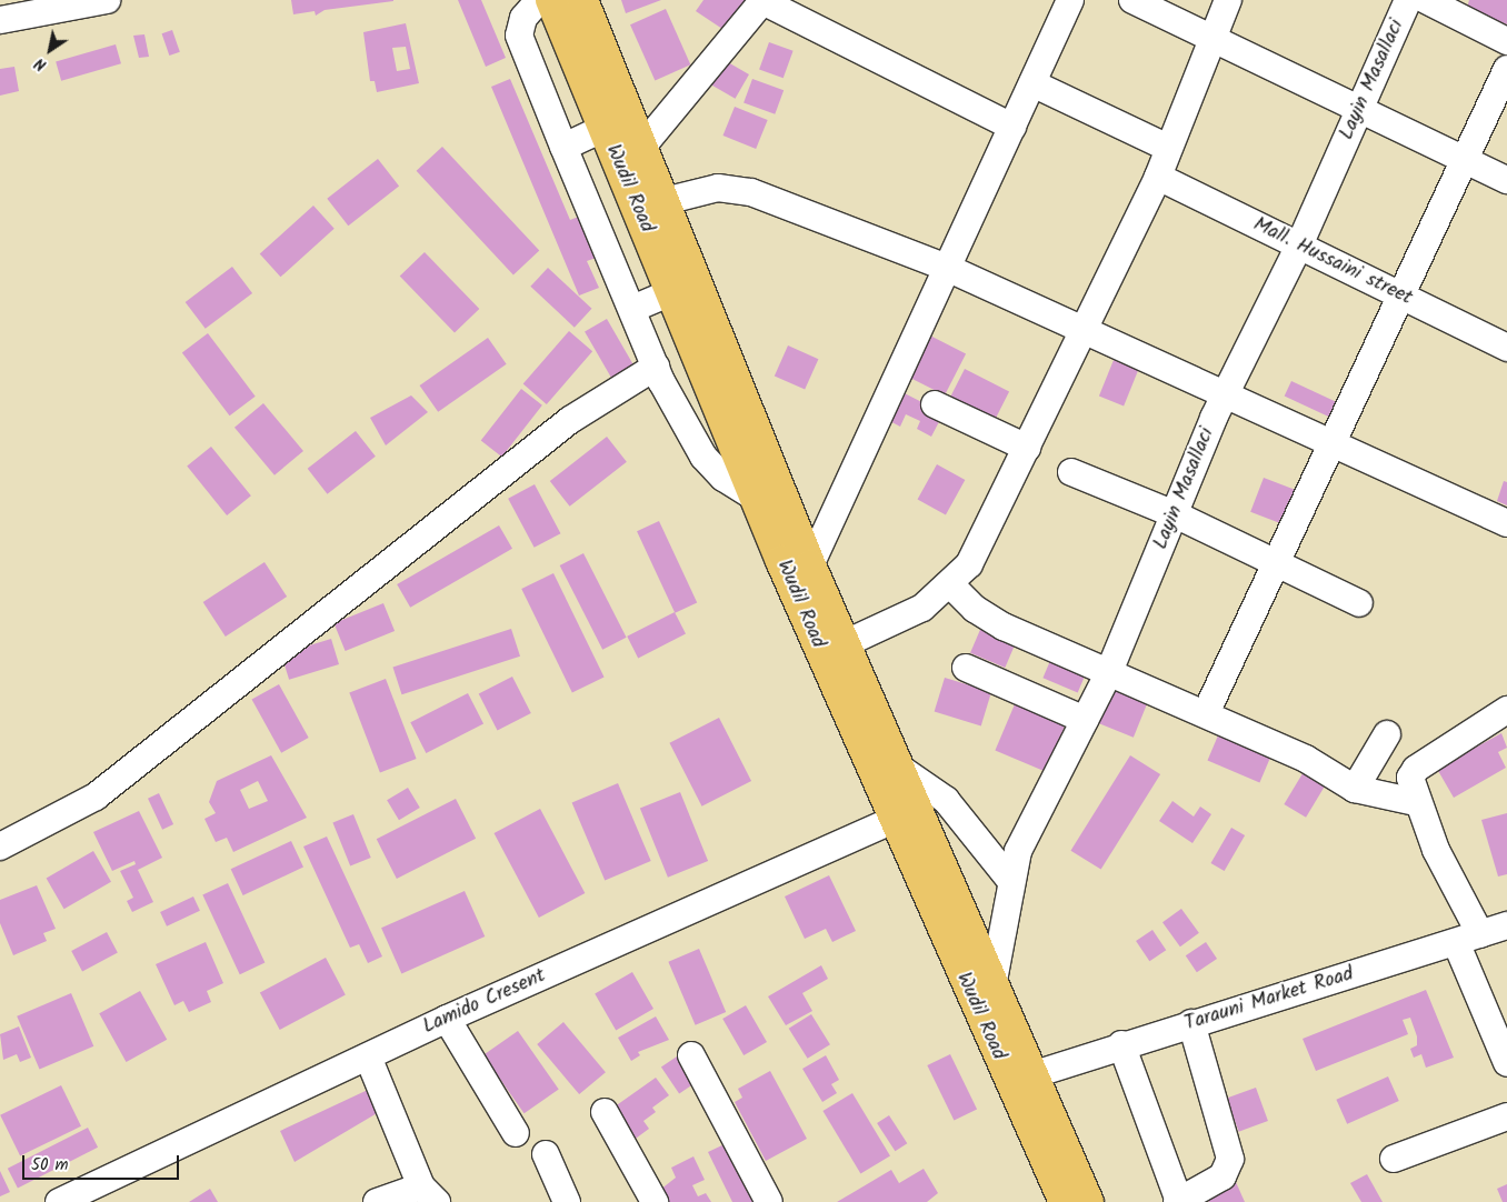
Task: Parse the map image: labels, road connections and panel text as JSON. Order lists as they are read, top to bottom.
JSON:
{
  "streets": {
    "main road": ["Wudil Road"],
    "street": [
      "Layin Masallaci",
      "Mall. Hussaini street",
      "Tarauni Market Road",
      "Lamido Cresent"
    ]
  },
  "crossings": [
    ["Layin Masallaci", "Wudil Road"],
    ["Layin Masallaci", "Mall. Hussaini street"],
    ["Wudil Road", "Tarauni Market Road"],
    ["Wudil Road", "Lamido Cresent"]
  ],
  "scale_bar": "50 m",
  "north": "bottom left"
}
